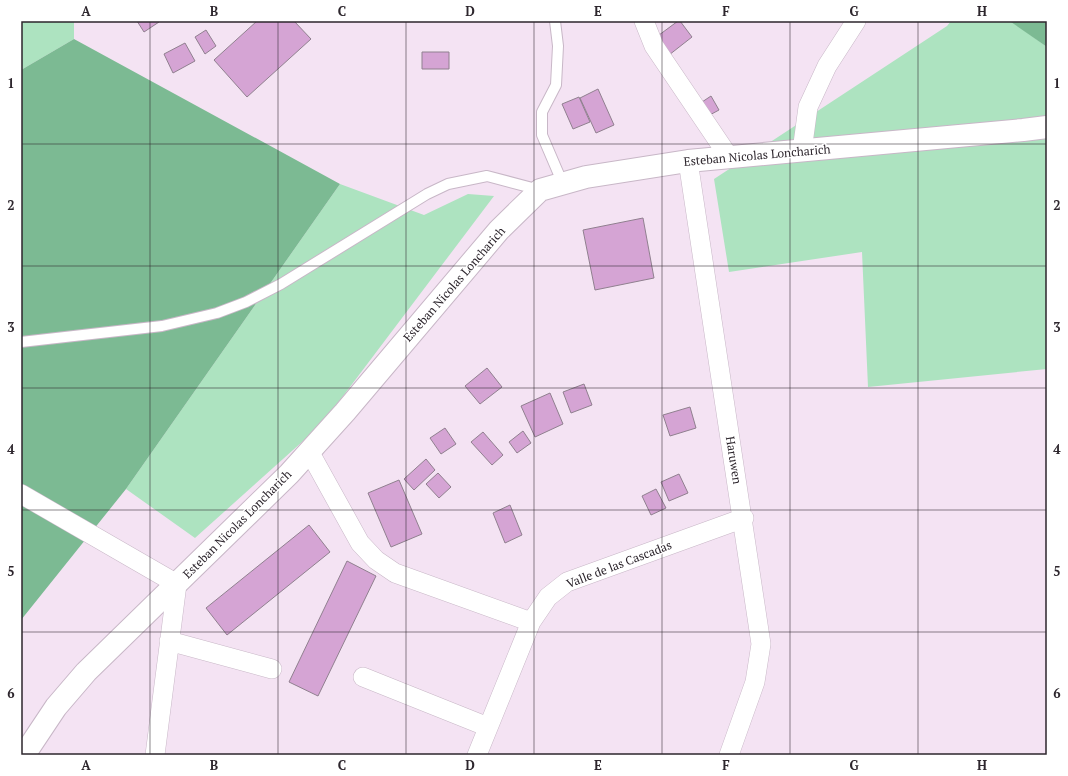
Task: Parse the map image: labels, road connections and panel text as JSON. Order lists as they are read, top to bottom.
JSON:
{
  "streets": {
    "street": ["Esteban Nicolas Loncharich", "Haruwen", "Valle de las Cascadas"]
  },
  "crossings": [
    ["Esteban Nicolas Loncharich", "Haruwen"],
    ["Haruwen", "Valle de las Cascadas"]
  ],
  "grid": {
    "columns": [
      "A",
      "B",
      "C",
      "D",
      "E",
      "F",
      "G",
      "H"
    ],
    "rows": [
      "1",
      "2",
      "3",
      "4",
      "5",
      "6"
    ]
  }
}
